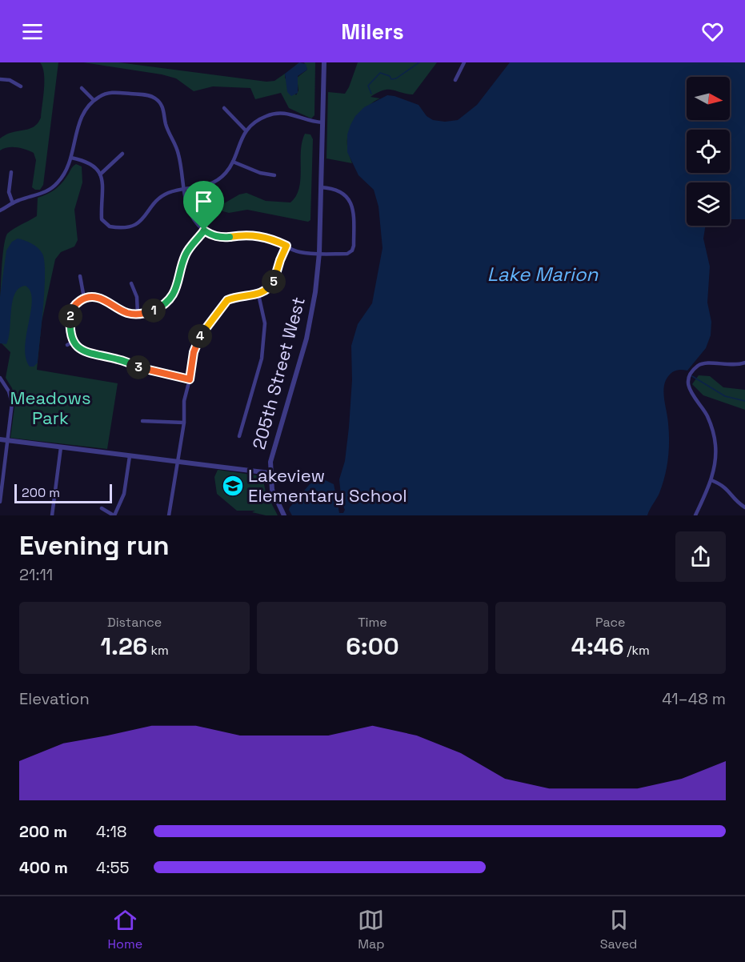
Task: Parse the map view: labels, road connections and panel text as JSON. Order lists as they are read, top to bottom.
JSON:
{
  "streets": {
    "street": ["205th Street West"]
  },
  "water": ["Lake Marion"],
  "parks": ["Meadows Park"],
  "places": {
    "school or university": ["Lakeview Elementary School"]
  },
  "scale_bar": "200 m",
  "north": "right",
  "page": {
    "header": "Milers",
    "pins": [
      "5",
      "1",
      "2",
      "4",
      "3"
    ],
    "scale": "200 m",
    "heading": ["Evening run", "21:11"],
    "stats": [
      ["Distance", "1.26 km"],
      ["Time", "6:00"],
      ["Pace", "4:46 /km"]
    ],
    "chart": ["Elevation", "41–48 m"],
    "list": [
      {
        "name": "200 m",
        "note": "4:18"
      },
      {
        "name": "400 m",
        "note": "4:55"
      }
    ],
    "tabs": ["Home", "Map", "Saved"]
  }
}
